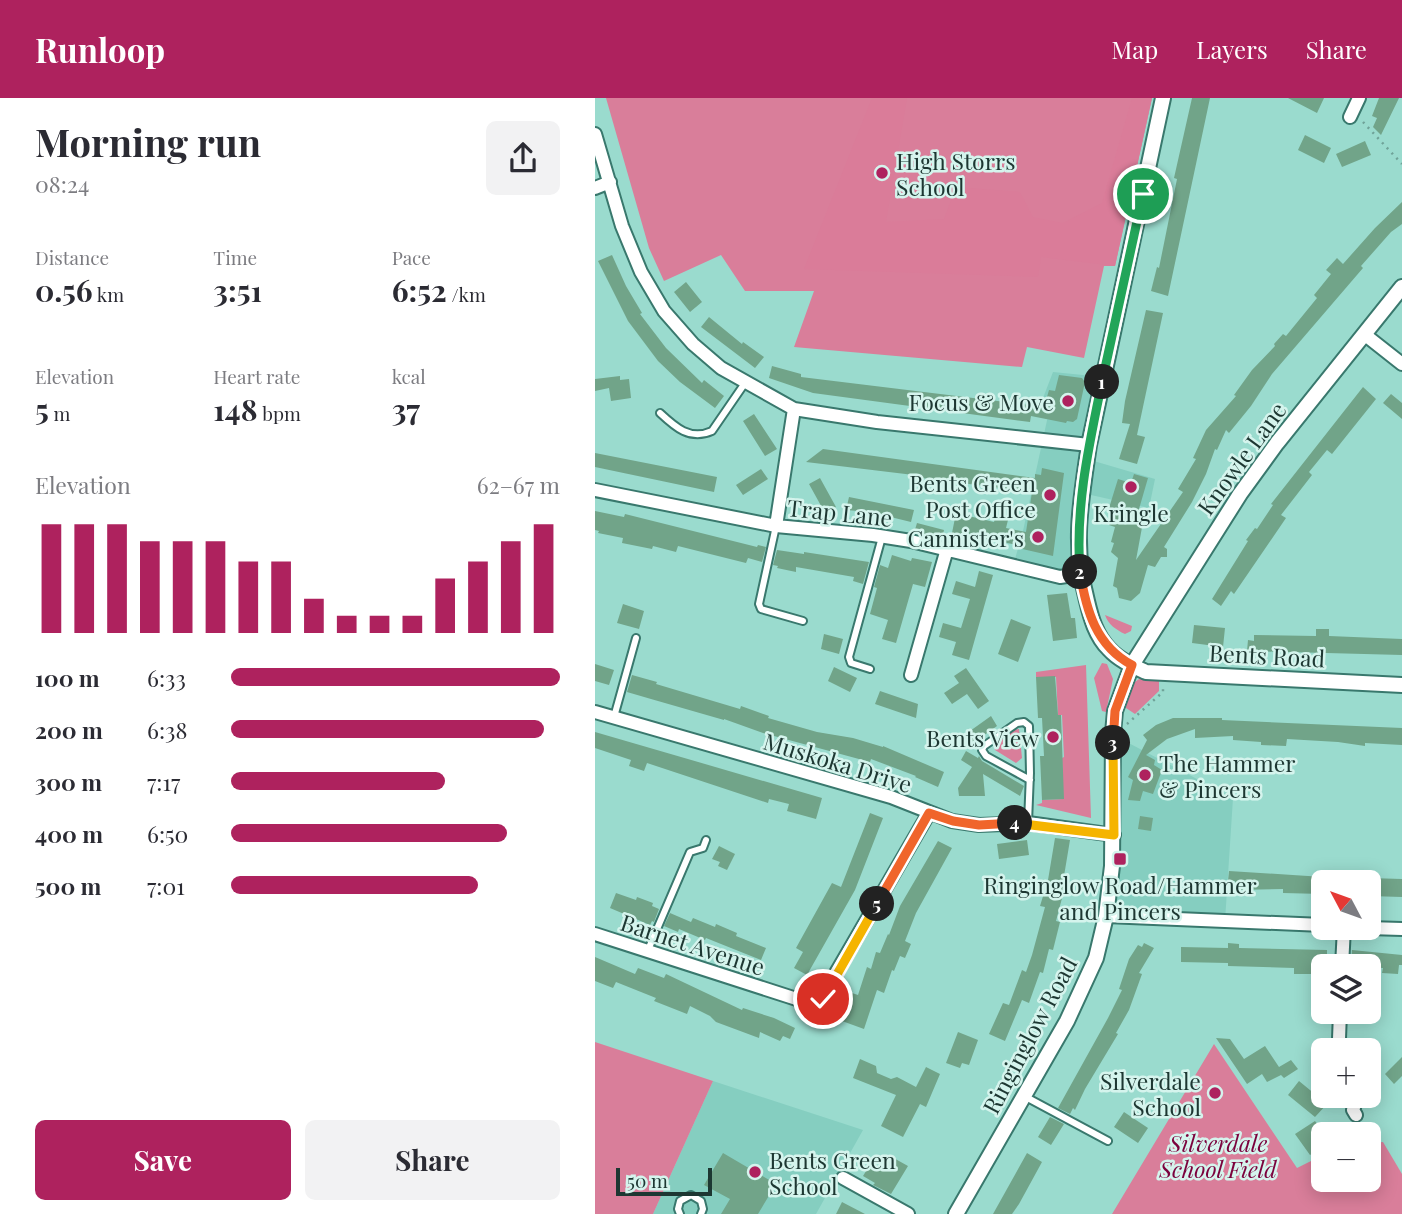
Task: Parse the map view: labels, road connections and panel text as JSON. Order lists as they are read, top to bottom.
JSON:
{
  "streets": {
    "street": [
      "Knowle Lane",
      "Trap Lane",
      "Bents Road",
      "Muskoka Drive",
      "Barnet Avenue",
      "Ringinglow Road"
    ]
  },
  "crossings": [
    ["Knowle Lane", "Bents Road"],
    ["Knowle Lane", "Ringinglow Road"],
    ["Bents Road", "Ringinglow Road"],
    ["Muskoka Drive", "Barnet Avenue"],
    ["Muskoka Drive", "Ringinglow Road"]
  ],
  "parks": ["Silverdale School Field"],
  "places": {
    "other": [
      "High Storrs School",
      "Focus & Move",
      "Kringle",
      "Bents Green Post Office",
      "Cannister's",
      "Bents View",
      "The Hammer & Pincers",
      "Silverdale School",
      "Bents Green School"
    ],
    "transit": ["Ringinglow Road/Hammer and Pincers"]
  },
  "scale_bar": "50 m",
  "north": "top left",
  "page": {
    "header": "Runloop",
    "nav": ["Map", "Layers", "Share"],
    "heading": ["Morning run", "08:24"],
    "stats": [
      ["Distance", "0.56 km"],
      ["Time", "3:51"],
      ["Pace", "6:52 /km"],
      ["Elevation", "5 m"],
      ["Heart rate", "148 bpm"],
      ["kcal", "37"]
    ],
    "pins": [
      "1",
      "2",
      "3",
      "4",
      "5"
    ],
    "chart": ["Elevation", "62–67 m"],
    "list": [
      {
        "name": "100 m",
        "note": "6:33"
      },
      {
        "name": "200 m",
        "note": "6:38"
      },
      {
        "name": "300 m",
        "note": "7:17"
      },
      {
        "name": "400 m",
        "note": "6:50"
      },
      {
        "name": "500 m",
        "note": "7:01"
      }
    ],
    "map_buttons": ["+", "−"],
    "buttons": ["Save", "Share"],
    "scale": "50 m"
  }
}
